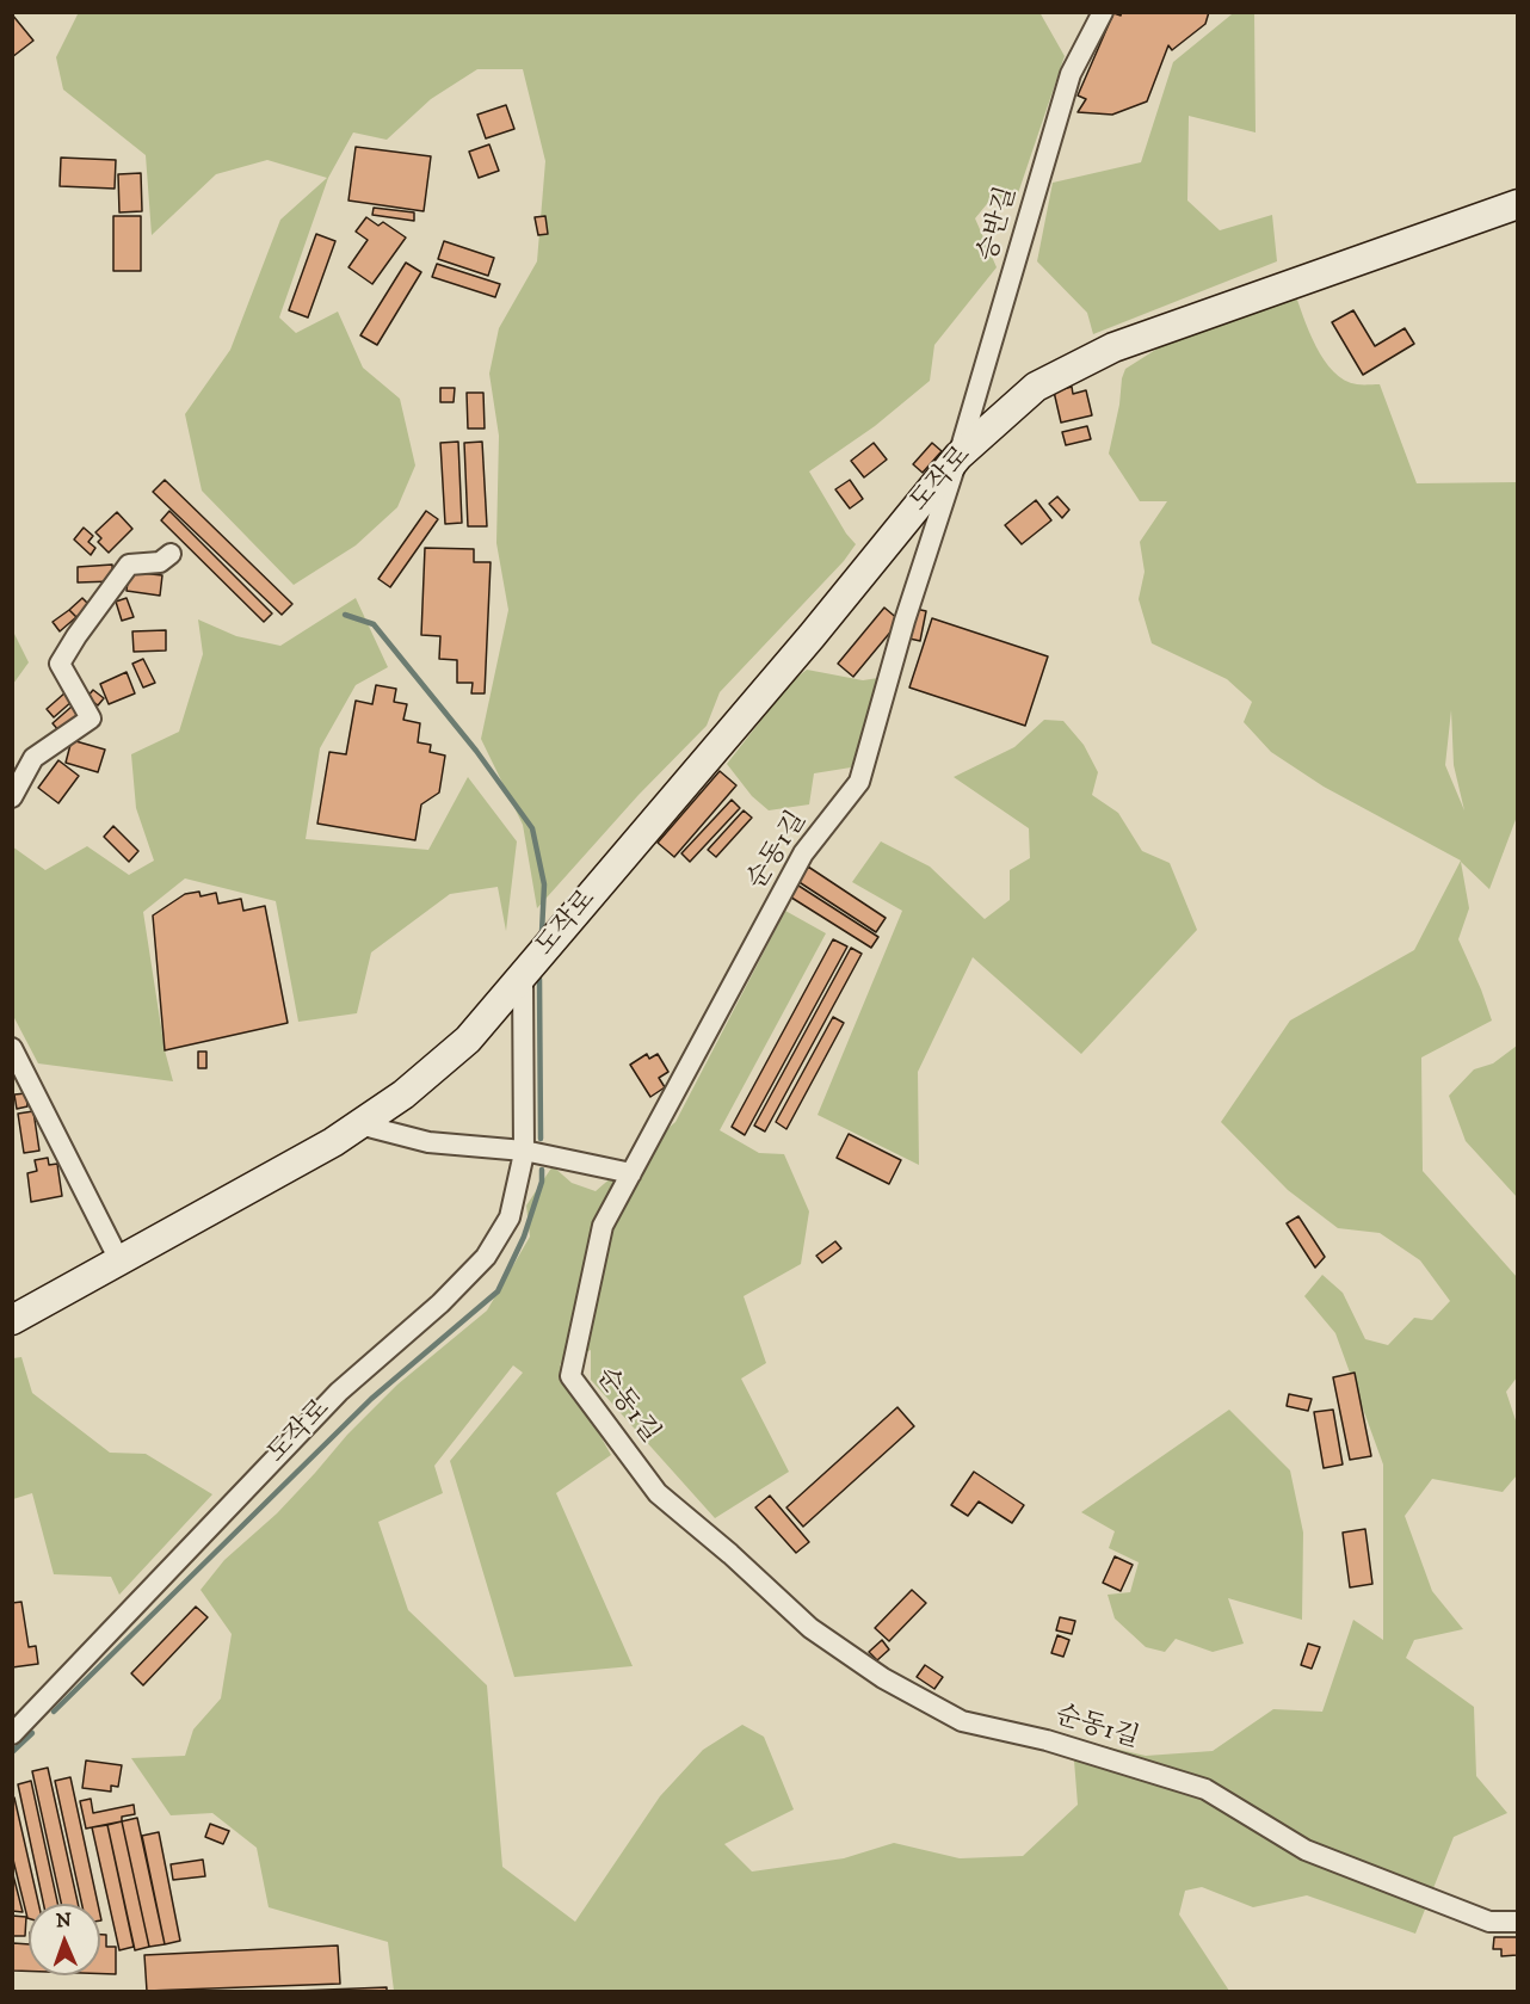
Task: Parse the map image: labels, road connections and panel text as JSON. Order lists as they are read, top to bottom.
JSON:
{
  "streets": {
    "street": ["승반길", "도작로", "순동1길"]
  },
  "crossings": [
    ["승반길", "도작로"],
    ["승반길", "순동1길"],
    ["도작로", "순동1길"]
  ],
  "north": "top"
}
